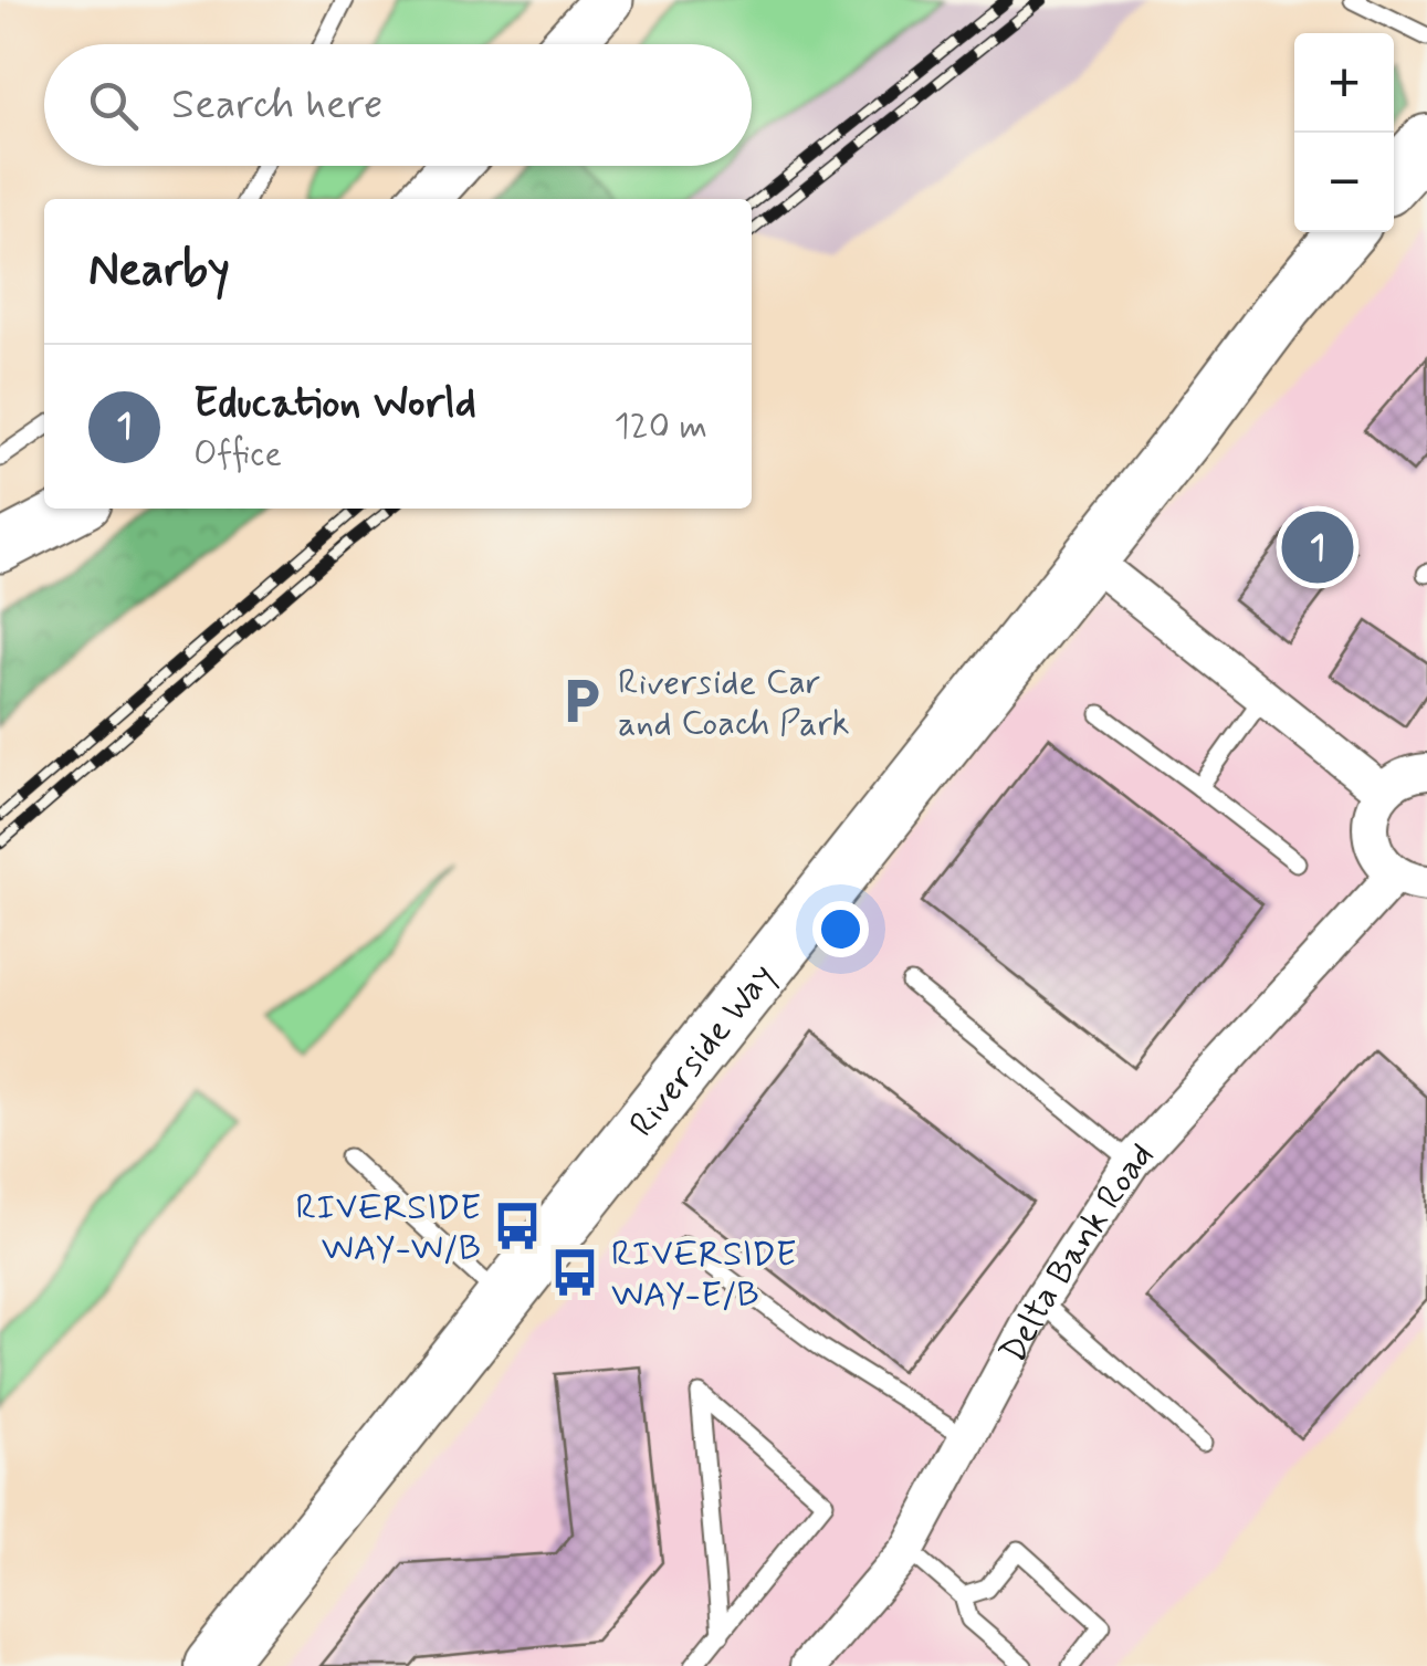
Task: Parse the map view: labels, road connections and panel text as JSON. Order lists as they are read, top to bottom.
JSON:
{
  "streets": {
    "main road": ["Riverside Way"],
    "street": ["Delta Bank Road"]
  },
  "places": {
    "parking": ["Riverside Car and Coach Park"],
    "bus stop": ["RIVERSIDE WAY-W/B", "RIVERSIDE WAY-E/B"]
  },
  "page": {
    "map_buttons": ["+", "−"],
    "search": "Search here",
    "heading": "Nearby",
    "list": [
      {
        "mark": "1",
        "name": "Education World",
        "note": "Office",
        "value": "120 m"
      }
    ],
    "pins": "1"
  }
}
